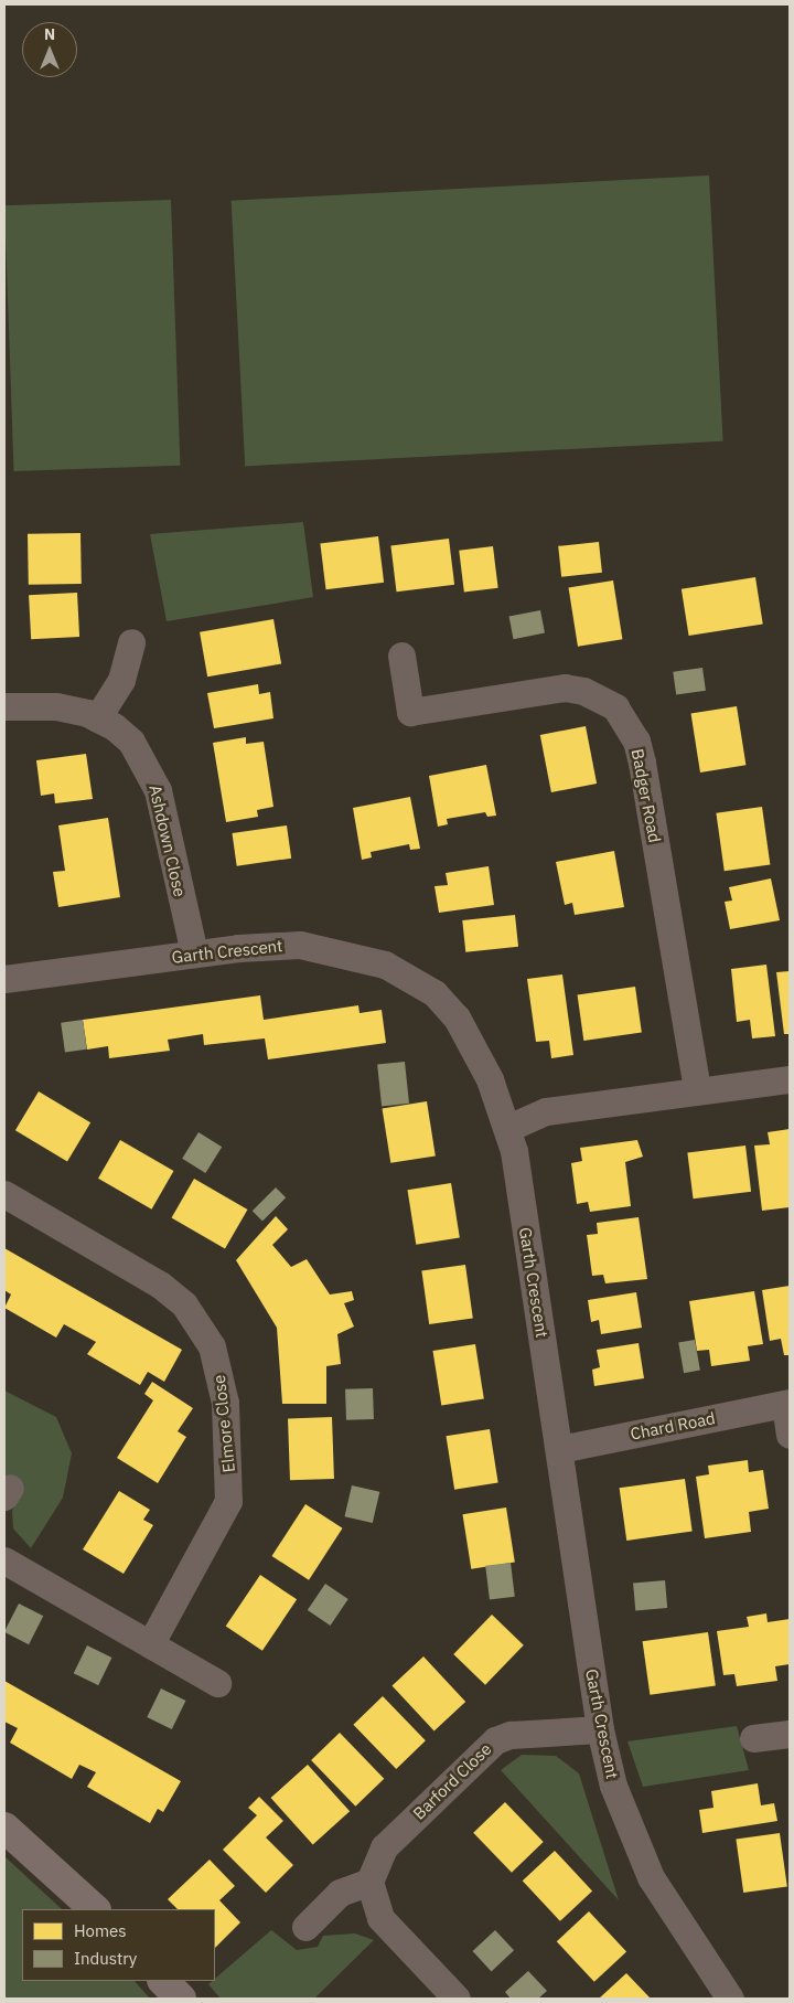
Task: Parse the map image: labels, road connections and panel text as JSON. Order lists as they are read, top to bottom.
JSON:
{
  "streets": {
    "street": [
      "Badger Road",
      "Ashdown Close",
      "Garth Crescent",
      "Elmore Close",
      "Chard Road",
      "Barford Close"
    ]
  },
  "crossings": [
    ["Ashdown Close", "Garth Crescent"],
    ["Garth Crescent", "Chard Road"],
    ["Garth Crescent", "Barford Close"]
  ],
  "legend": ["Homes", "Industry"],
  "north": "top"
}
